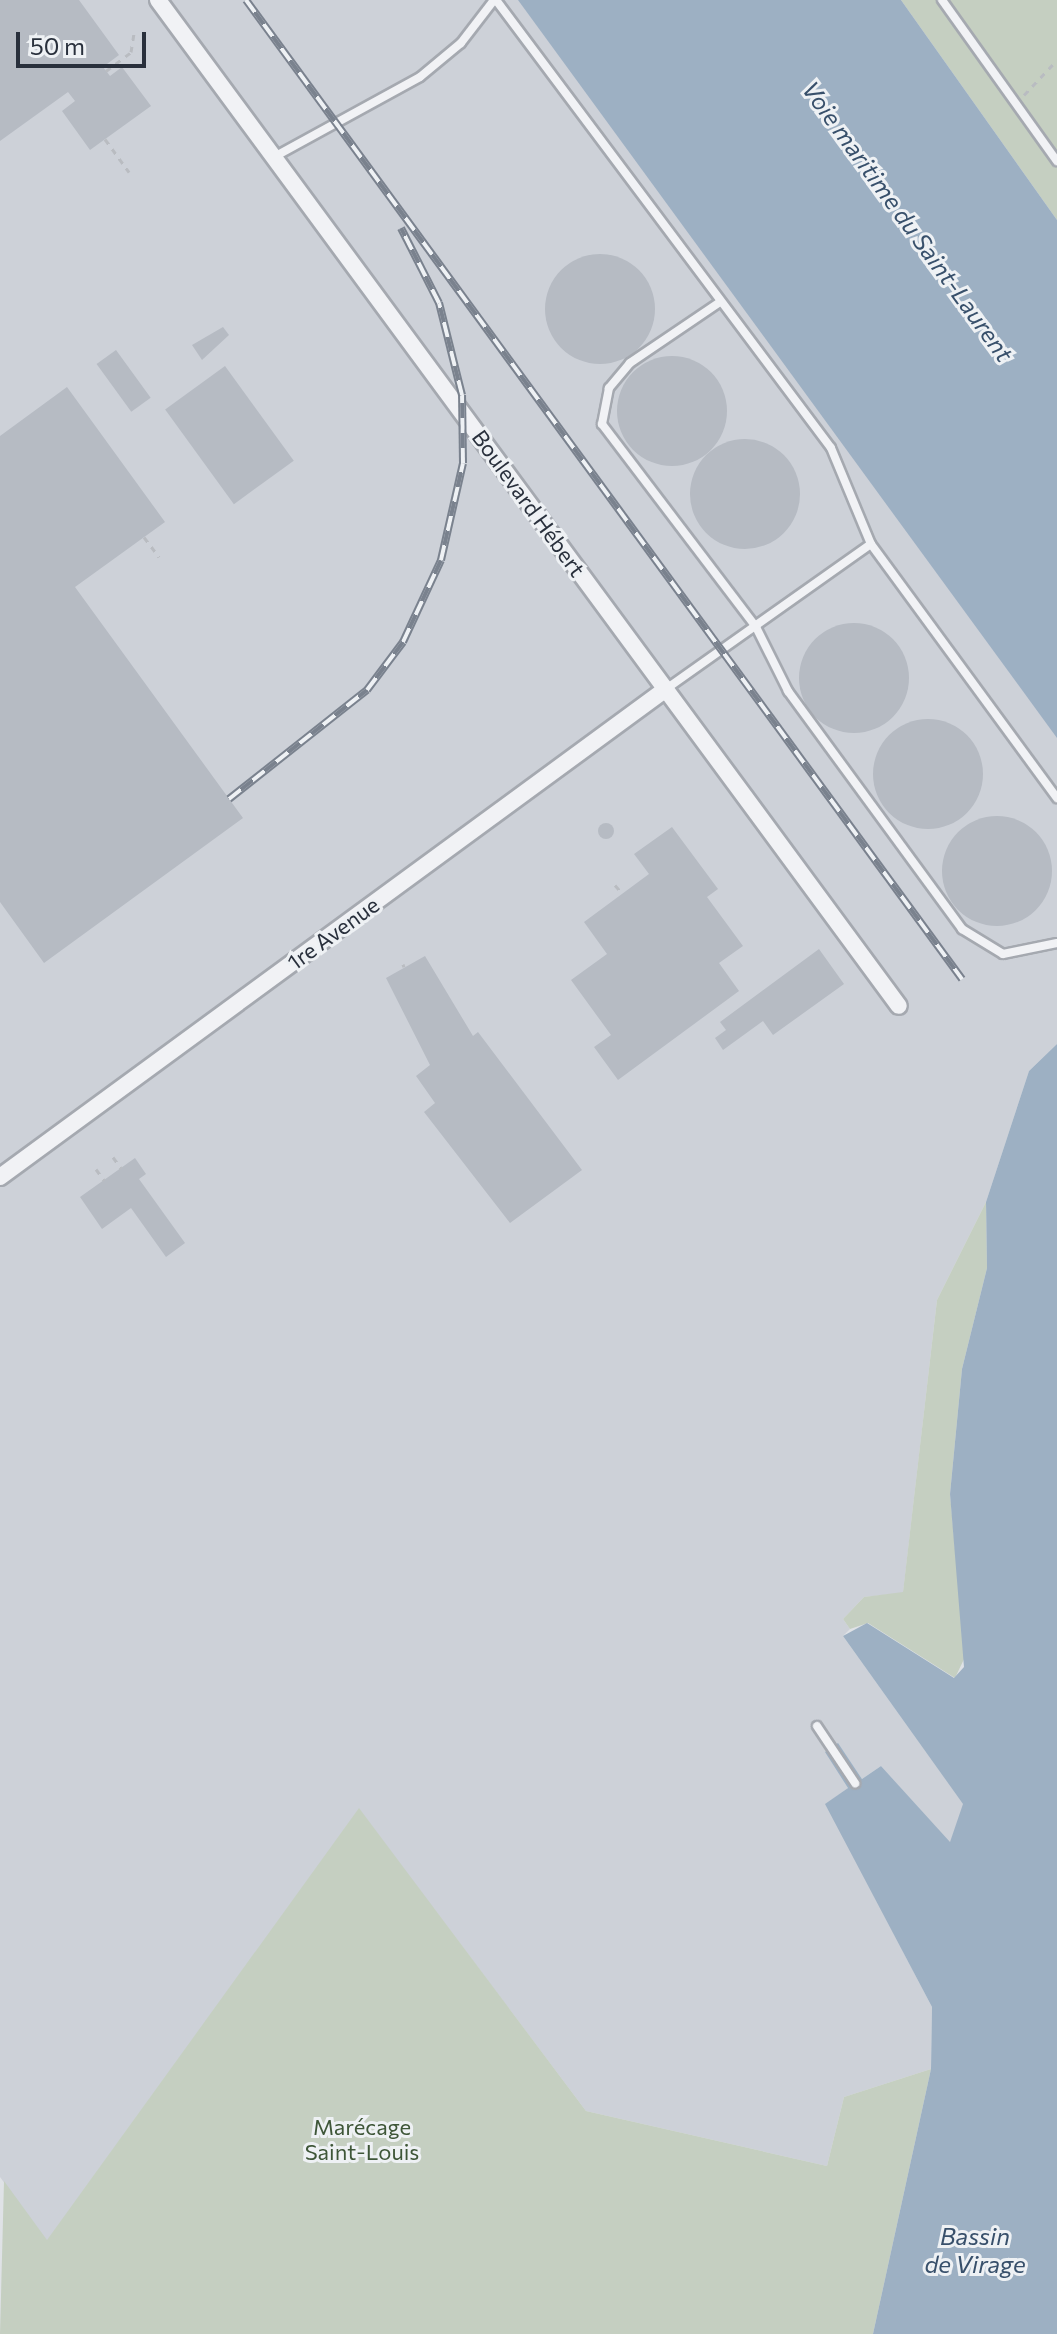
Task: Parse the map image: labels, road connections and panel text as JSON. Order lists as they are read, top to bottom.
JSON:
{
  "streets": {
    "street": ["Boulevard Hébert", "1re Avenue"]
  },
  "crossings": [
    ["Boulevard Hébert", "1re Avenue"]
  ],
  "water": ["Voie maritime du Saint-Laurent", "Bassin de Virage"],
  "parks": ["Marécage Saint-Louis"],
  "scale_bar": "50 m"
}
